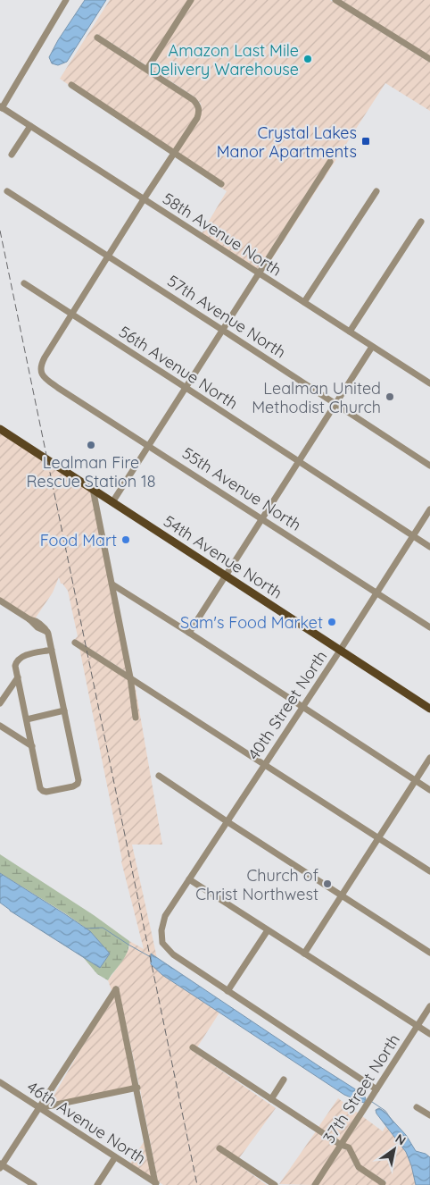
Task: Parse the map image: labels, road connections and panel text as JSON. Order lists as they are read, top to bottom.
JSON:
{
  "streets": {
    "main road": ["54th Avenue North"],
    "street": [
      "58th Avenue North",
      "57th Avenue North",
      "56th Avenue North",
      "55th Avenue North",
      "40th Street North",
      "37th Street North",
      "46th Avenue North"
    ]
  },
  "crossings": [
    ["56th Avenue North", "55th Avenue North"],
    ["56th Avenue North", "40th Street North"],
    ["55th Avenue North", "40th Street North"],
    ["54th Avenue North", "40th Street North"]
  ],
  "places": {
    "other": [
      "Amazon Last Mile Delivery Warehouse",
      "Lealman United Methodist Church",
      "Lealman Fire Rescue Station 18",
      "Food Mart",
      "Sam's Food Market",
      "Church of Christ Northwest"
    ],
    "transit": ["Crystal Lakes Manor Apartments"]
  },
  "north": "top right"
}
